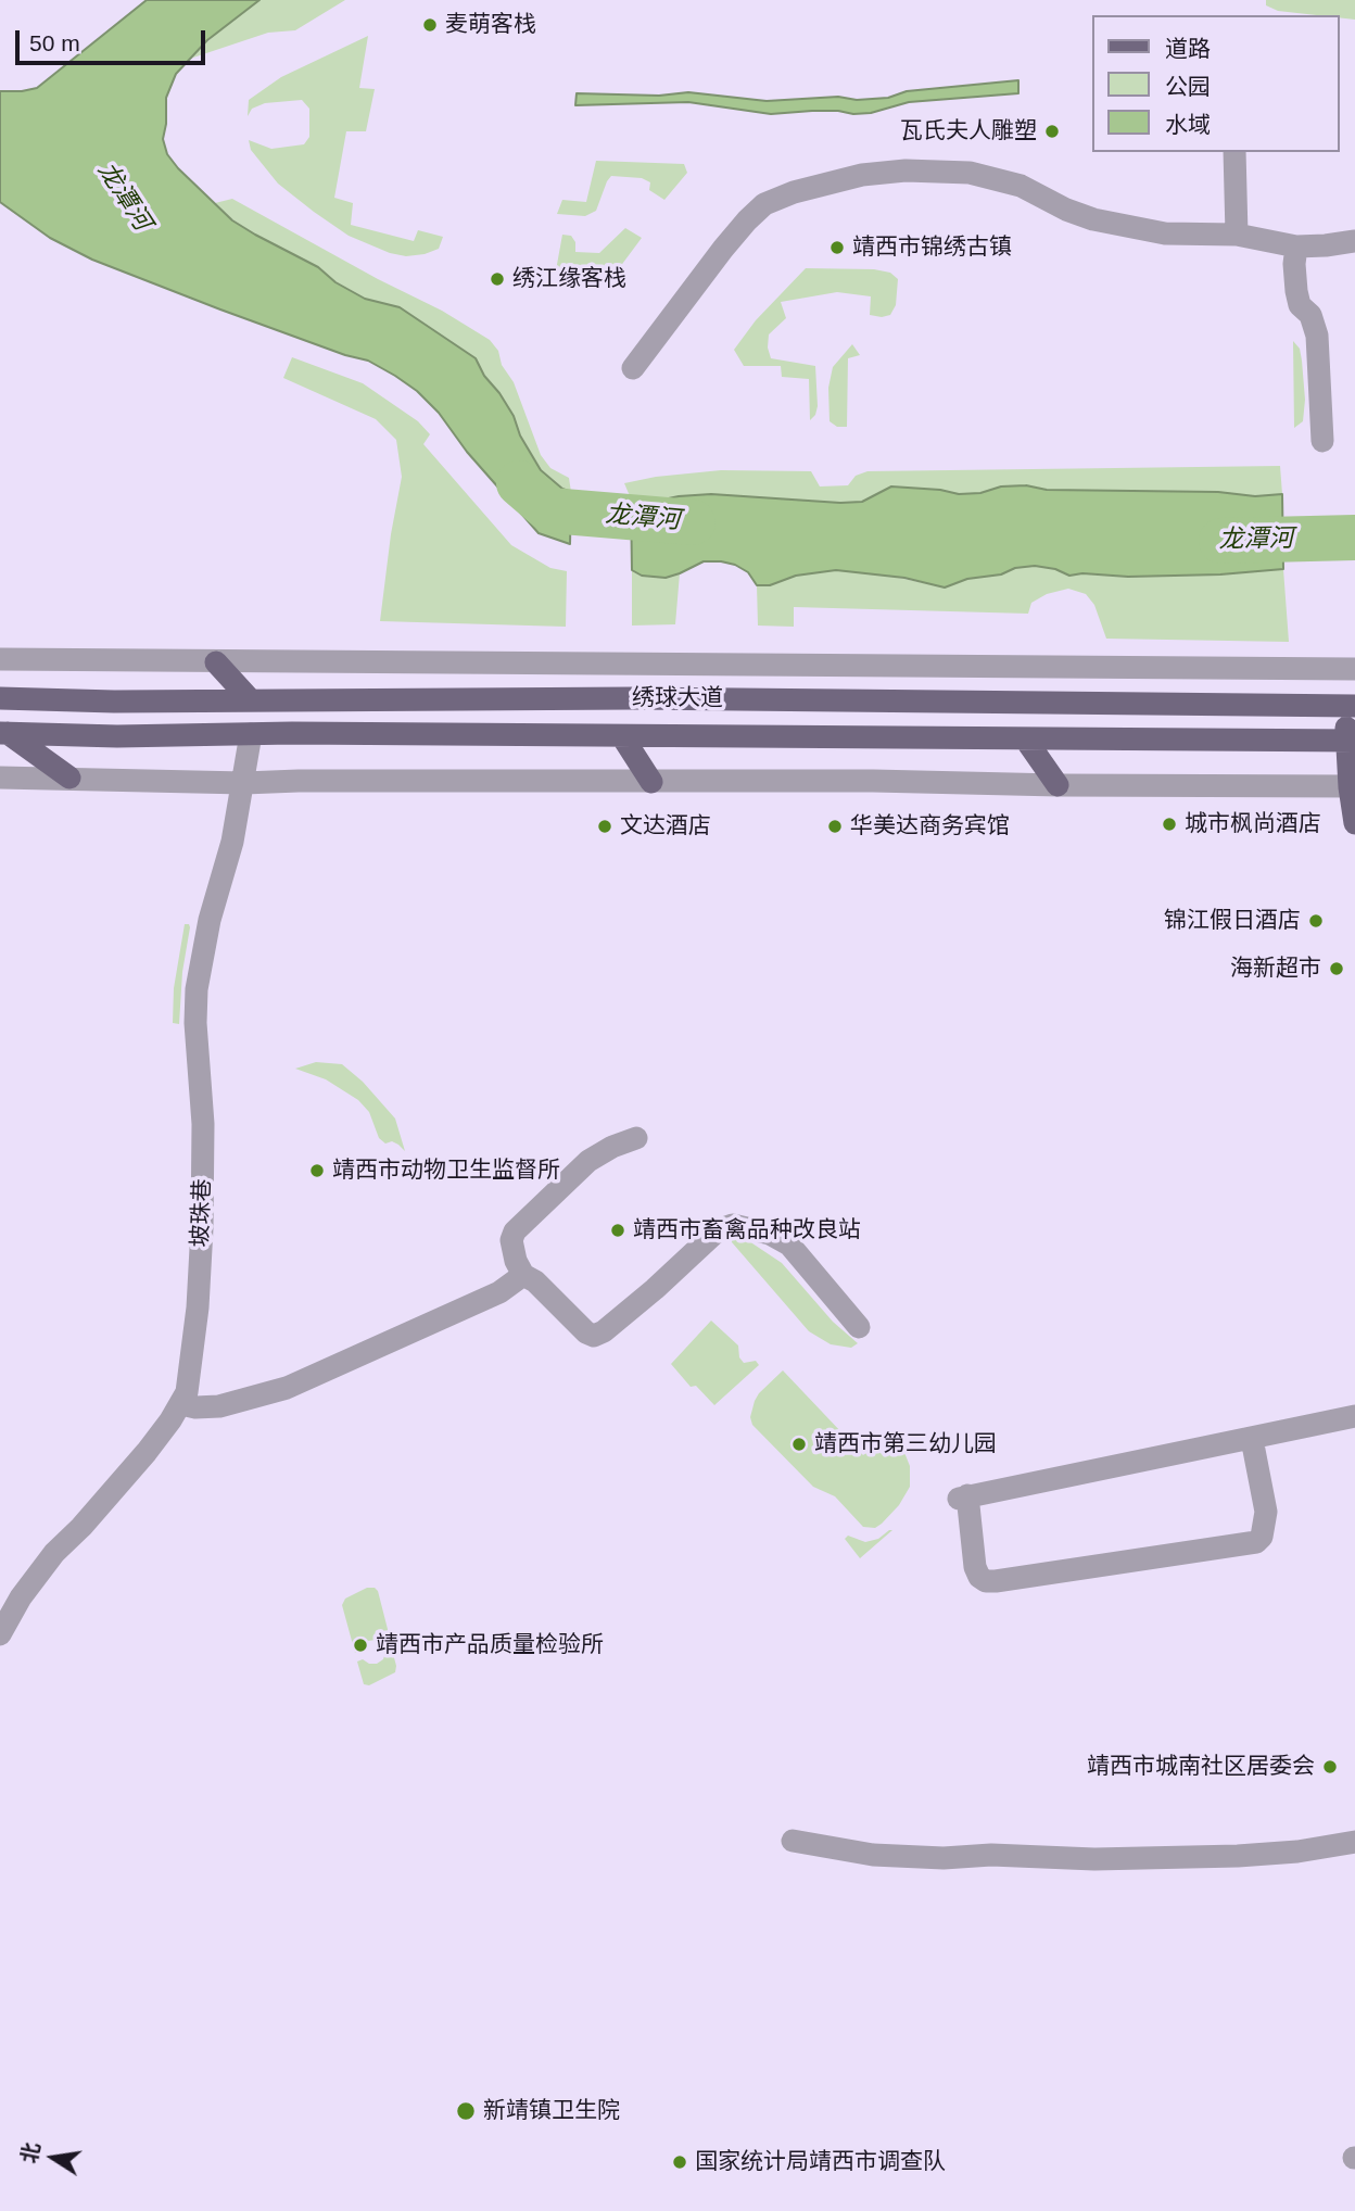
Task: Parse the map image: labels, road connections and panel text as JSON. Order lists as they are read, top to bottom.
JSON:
{
  "streets": {
    "main road": ["绣球大道"],
    "street": ["坡珠巷"]
  },
  "crossings": [
    ["绣球大道", "坡珠巷"]
  ],
  "water": ["龙潭河"],
  "places": [
    "麦萌客栈",
    "瓦氏夫人雕塑",
    "靖西市锦绣古镇",
    "绣江缘客栈",
    "城市枫尚酒店",
    "文达酒店",
    "华美达商务宾馆",
    "锦江假日酒店",
    "海新超市",
    "靖西市动物卫生监督所",
    "靖西市畜禽品种改良站",
    "靖西市第三幼儿园",
    "靖西市产品质量检验所",
    "靖西市城南社区居委会",
    "新靖镇卫生院",
    "国家统计局靖西市调查队"
  ],
  "legend": ["道路", "公园", "水域"],
  "scale_bar": "50 m",
  "north": "left"
}
